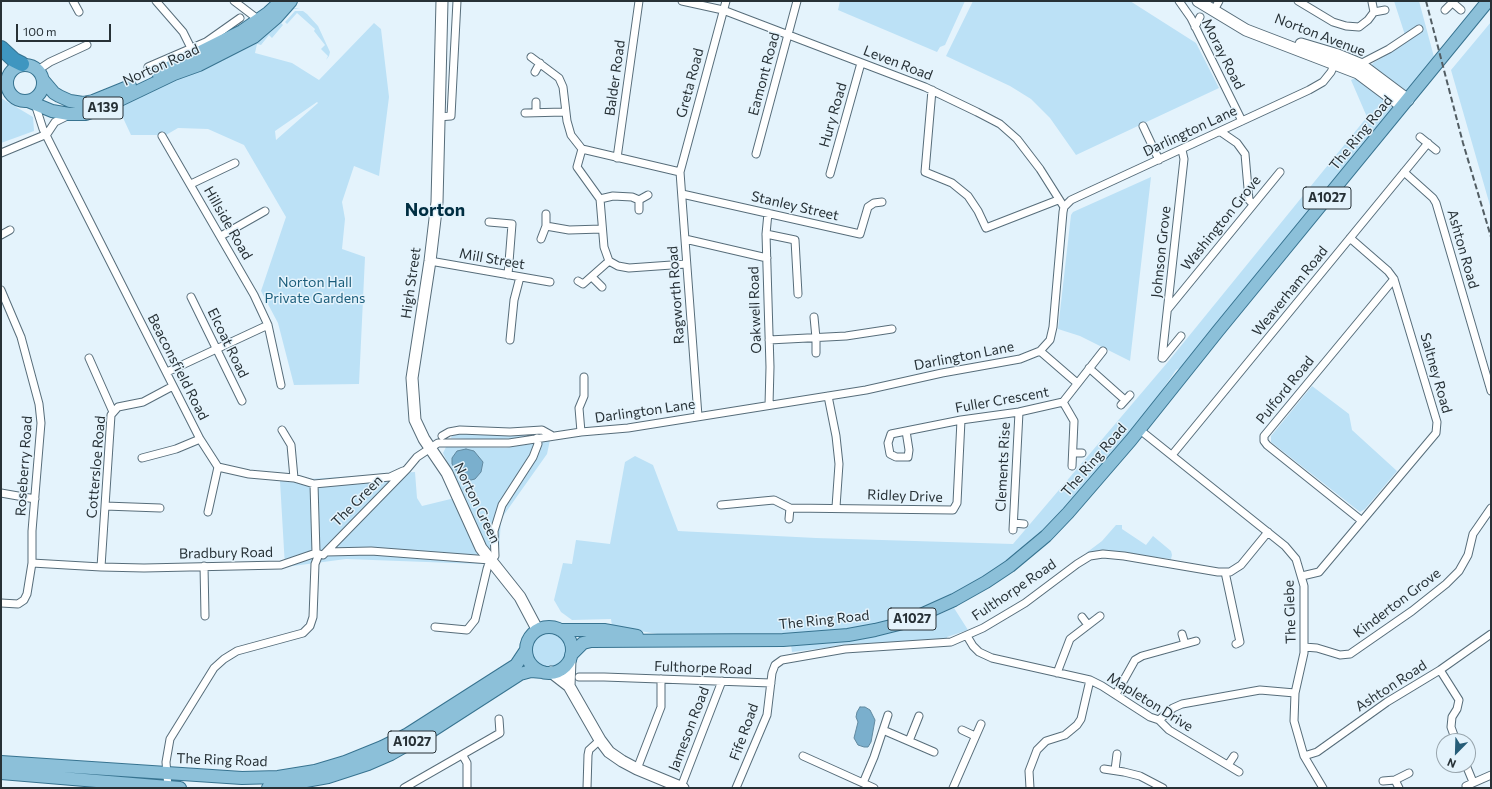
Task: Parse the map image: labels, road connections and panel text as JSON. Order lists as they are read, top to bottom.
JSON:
{
  "streets": {
    "main road": [
      "Norton Avenue",
      "Norton Road",
      "A139",
      "The Ring Road",
      "A1027",
      "High Street",
      "Norton Green"
    ],
    "street": [
      "Moray Road",
      "Leven Road",
      "Eamont Road",
      "Balder Road",
      "Greta Road",
      "Hury Road",
      "Darlington Lane",
      "Stanley Street",
      "Hillside Road",
      "Washington Grove",
      "Ashton Road",
      "Johnson Grove",
      "Mill Street",
      "Weaverham Road",
      "Ragworth Road",
      "Oakwell Road",
      "Elcoat Road",
      "Beaconsfield Road",
      "Saltney Road",
      "Pulford Road",
      "Fuller Crescent",
      "Roseberry Road",
      "Cottersloe Road",
      "Clements Rise",
      "Ridley Drive",
      "The Green",
      "Bradbury Road",
      "Fulthorpe Road",
      "Kinderton Grove",
      "The Glebe",
      "Mapleton Drive",
      "Jameson Road",
      "Fife Road"
    ]
  },
  "crossings": [
    ["Norton Avenue", "Darlington Lane"],
    ["Norton Avenue", "The Ring Road"],
    ["Moray Road", "Darlington Lane"],
    ["Leven Road", "Eamont Road"],
    ["Leven Road", "Greta Road"],
    ["Leven Road", "Hury Road"],
    ["Leven Road", "Darlington Lane"],
    ["Norton Road", "A139"],
    ["Norton Road", "Beaconsfield Road"],
    ["Greta Road", "Ragworth Road"],
    ["A139", "Beaconsfield Road"],
    ["Darlington Lane", "Johnson Grove"],
    ["Darlington Lane", "Ragworth Road"],
    ["Darlington Lane", "Oakwell Road"],
    ["The Ring Road", "A1027"],
    ["The Ring Road", "Norton Green"],
    ["The Ring Road", "The Glebe"],
    ["A1027", "Norton Green"],
    ["Stanley Street", "Ragworth Road"],
    ["Stanley Street", "Oakwell Road"],
    ["Washington Grove", "Johnson Grove"],
    ["Ashton Road", "Weaverham Road"],
    ["Ashton Road", "The Glebe"],
    ["Mill Street", "High Street"],
    ["High Street", "The Green"],
    ["High Street", "Norton Green"],
    ["Weaverham Road", "The Glebe"],
    ["Beaconsfield Road", "Cottersloe Road"],
    ["Saltney Road", "Pulford Road"],
    ["Saltney Road", "The Glebe"],
    ["Fuller Crescent", "Clements Rise"],
    ["Fuller Crescent", "Ridley Drive"],
    ["Roseberry Road", "Bradbury Road"],
    ["Cottersloe Road", "Bradbury Road"],
    ["The Green", "Norton Green"],
    ["The Green", "Bradbury Road"],
    ["Norton Green", "Bradbury Road"],
    ["Fulthorpe Road", "Mapleton Drive"],
    ["Fulthorpe Road", "Jameson Road"],
    ["Fulthorpe Road", "Fife Road"],
    ["Kinderton Grove", "The Glebe"]
  ],
  "districts": ["Norton"],
  "parks": ["Norton Hall Private Gardens"],
  "scale_bar": "100 m",
  "north": "bottom left"
}
